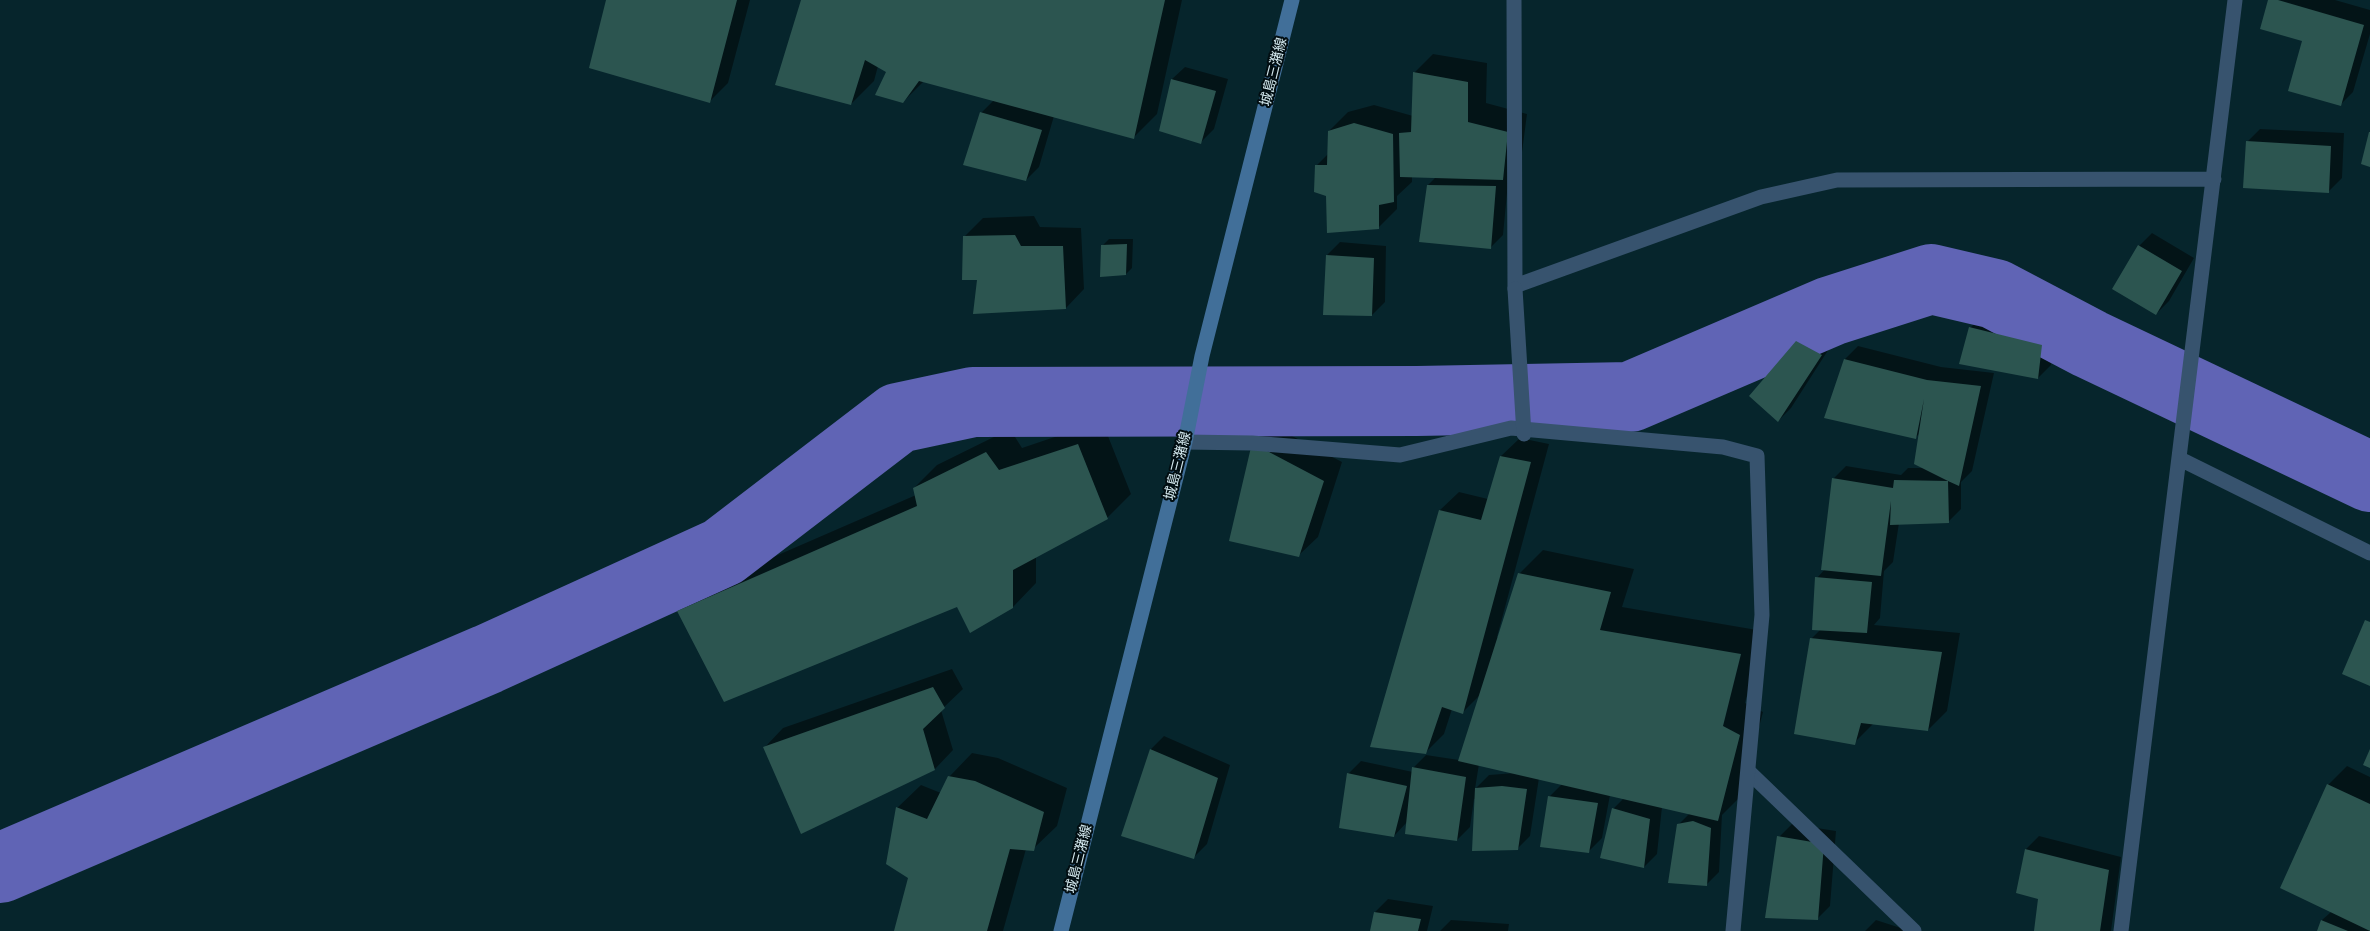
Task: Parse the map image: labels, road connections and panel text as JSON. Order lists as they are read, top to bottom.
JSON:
{
  "streets": {
    "main road": ["城島三潴線"]
  }
}
